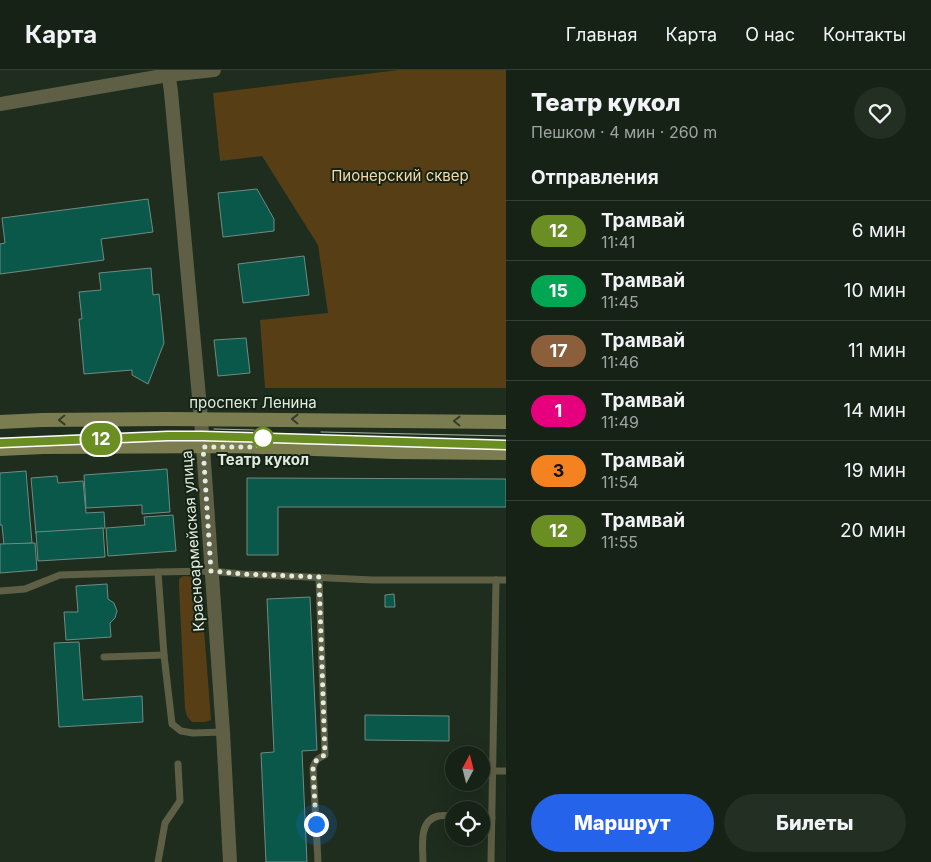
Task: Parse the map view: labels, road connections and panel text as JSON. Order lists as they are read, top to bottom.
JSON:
{
  "streets": {
    "main road": ["проспект Ленина"],
    "street": ["Красноармейская улица"]
  },
  "crossings": [
    ["проспект Ленина", "Красноармейская улица"]
  ],
  "parks": ["Пионерский сквер"],
  "places": ["Театр кукол"],
  "lines": ["tram line 12"],
  "north": "top",
  "page": {
    "header": "Карта",
    "nav": [
      "Главная",
      "Карта",
      "О нас",
      "Контакты"
    ],
    "on_map": "12",
    "heading": [
      ["Театр кукол", "Пешком · 4 мин · 260 m"],
      "Отправления"
    ],
    "list": [
      {
        "mark": "12",
        "name": "Трамвай",
        "note": "11:41",
        "value": "6 мин"
      },
      {
        "mark": "15",
        "name": "Трамвай",
        "note": "11:45",
        "value": "10 мин"
      },
      {
        "mark": "17",
        "name": "Трамвай",
        "note": "11:46",
        "value": "11 мин"
      },
      {
        "mark": "1",
        "name": "Трамвай",
        "note": "11:49",
        "value": "14 мин"
      },
      {
        "mark": "3",
        "name": "Трамвай",
        "note": "11:54",
        "value": "19 мин"
      },
      {
        "mark": "12",
        "name": "Трамвай",
        "note": "11:55",
        "value": "20 мин"
      }
    ],
    "buttons": ["Маршрут", "Билеты"]
  }
}
